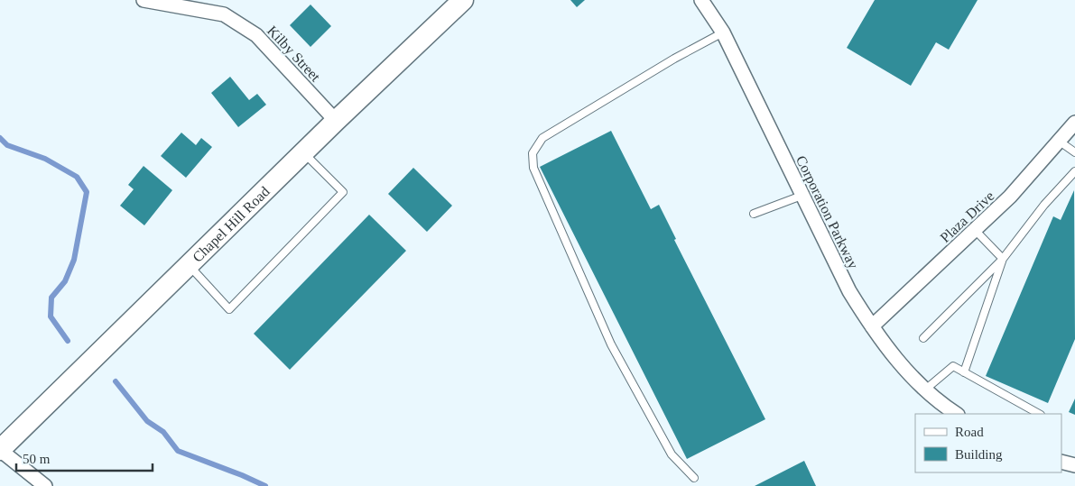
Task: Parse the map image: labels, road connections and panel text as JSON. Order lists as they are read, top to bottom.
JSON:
{
  "streets": {
    "main road": ["Chapel Hill Road"],
    "street": ["Kilby Street", "Corporation Parkway", "Plaza Drive"]
  },
  "crossings": [
    ["Kilby Street", "Chapel Hill Road"],
    ["Corporation Parkway", "Plaza Drive"]
  ],
  "legend": ["Road", "Building"],
  "scale_bar": "50 m"
}
